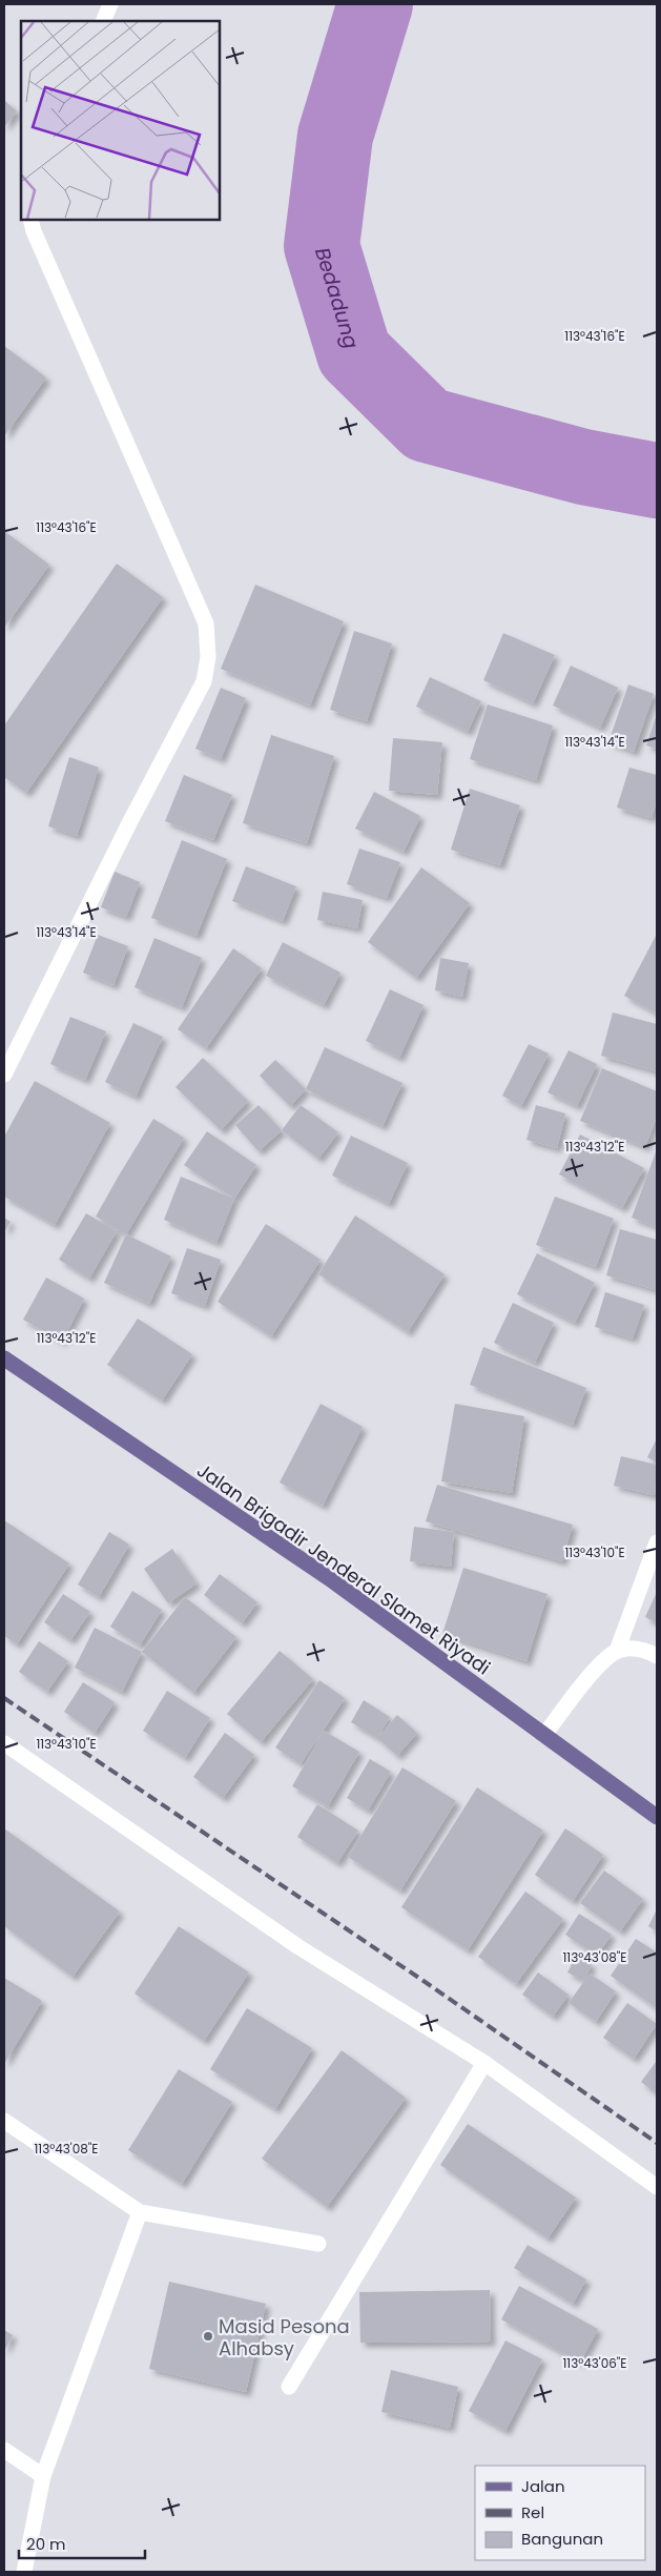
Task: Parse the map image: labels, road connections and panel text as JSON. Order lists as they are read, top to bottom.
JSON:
{
  "streets": {
    "main road": ["Jalan Brigadir Jenderal Slamet Riyadi"]
  },
  "water": ["Bedadung"],
  "places": ["Masid Pesona Alhabsy"],
  "legend": ["Jalan", "Rel", "Bangunan"],
  "scale_bar": "20 m",
  "coordinates": [
    "113°43'16\"E",
    "113°43'14\"E",
    "113°43'12\"E",
    "113°43'10\"E",
    "113°43'08\"E",
    "113°43'06\"E"
  ]
}
